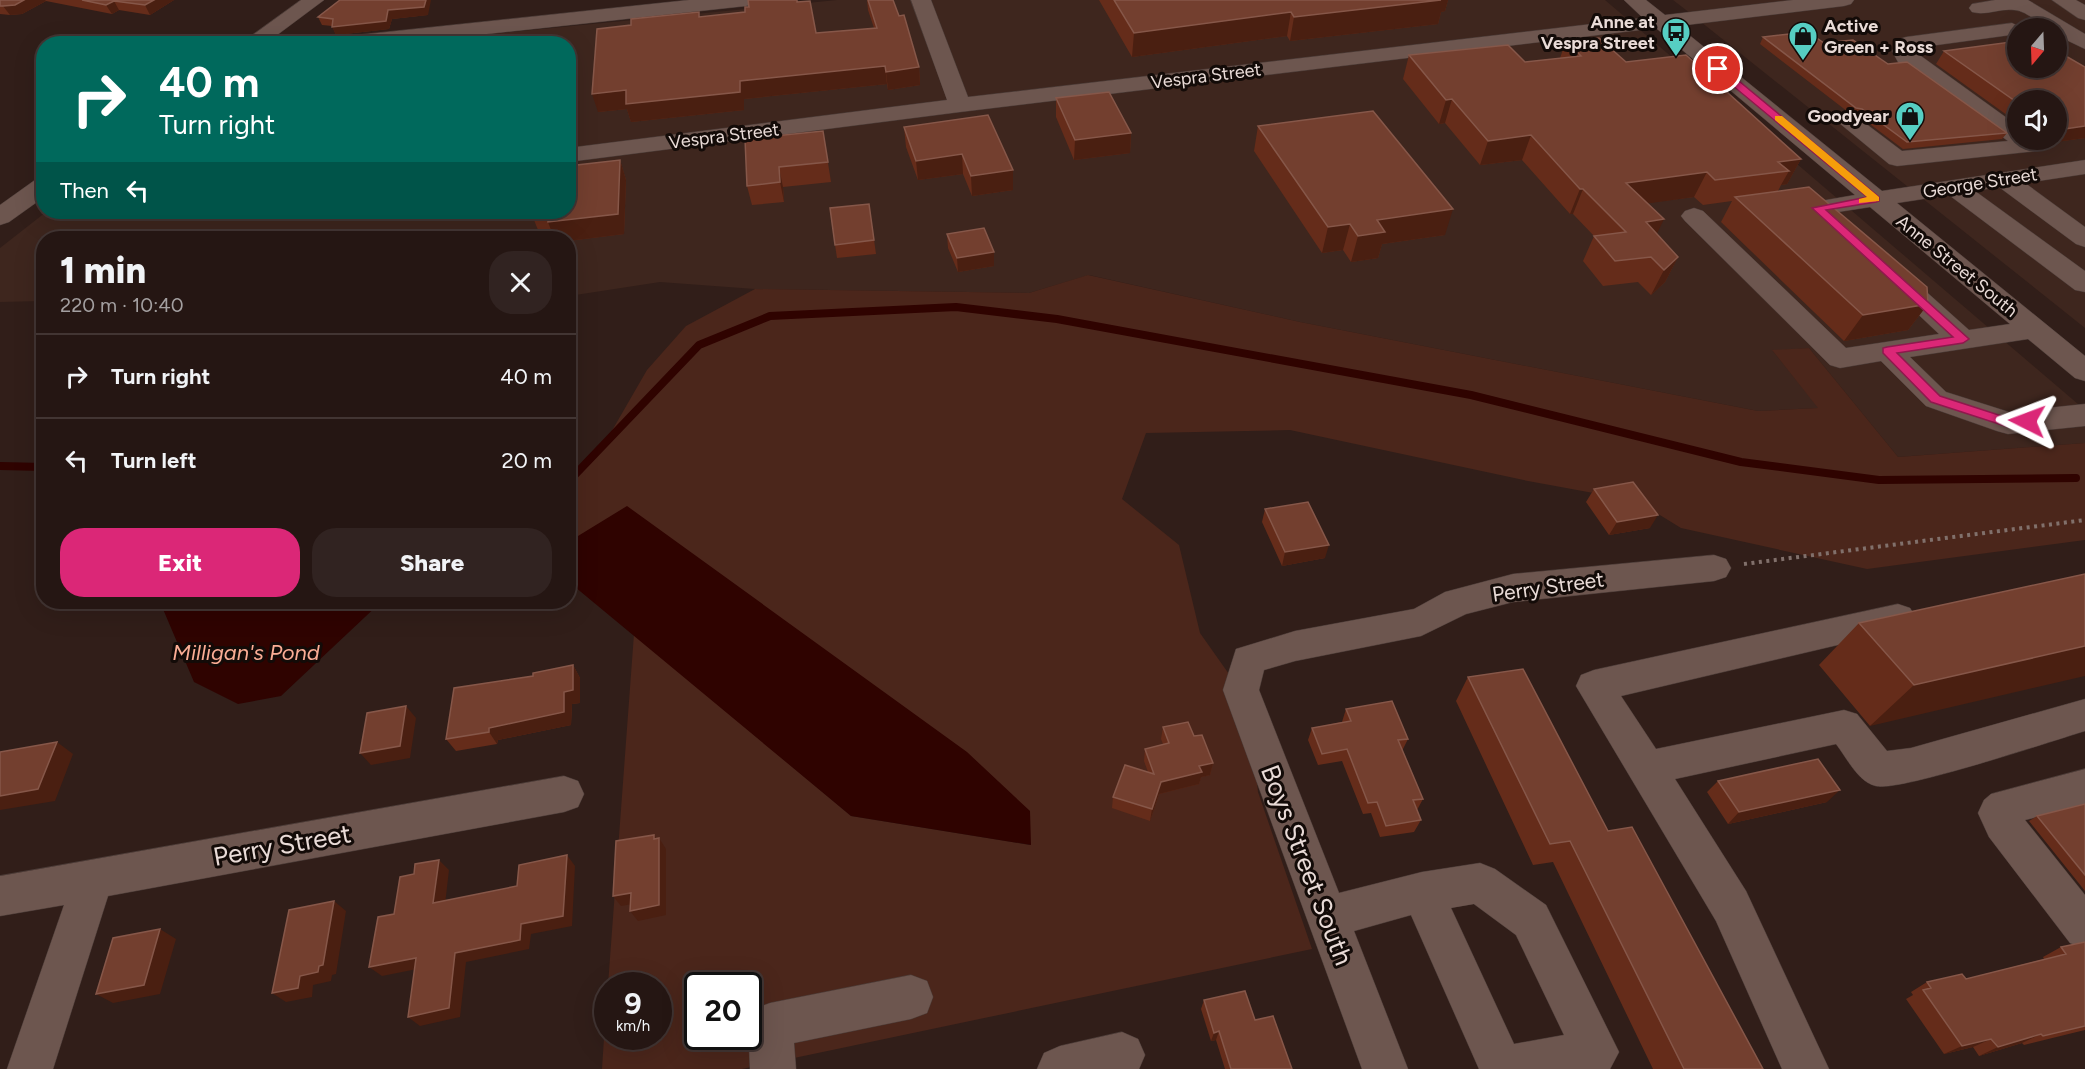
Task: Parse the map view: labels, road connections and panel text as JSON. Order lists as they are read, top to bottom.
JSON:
{
  "streets": {
    "street": [
      "Vespra Street",
      "George Street",
      "Anne Street South",
      "Perry Street",
      "Boys Street South"
    ]
  },
  "crossings": [
    ["Vespra Street", "Anne Street South"],
    ["George Street", "Anne Street South"],
    ["Perry Street", "Boys Street South"]
  ],
  "water": ["Milligan's Pond"],
  "places": {
    "bus stop": ["Anne at Vespra Street"],
    "shop": ["Active Green + Ross", "Goodyear"]
  },
  "north": "bottom",
  "page": {
    "turn": ["40 m", "Turn right"],
    "then": "Then",
    "heading": ["1 min", "220 m · 10:40"],
    "list": [
      {
        "name": "Turn right",
        "value": "40 m"
      },
      {
        "name": "Turn left",
        "value": "20 m"
      }
    ],
    "buttons": ["Exit", "Share"],
    "speed": "9 km/h",
    "limit": "20"
  }
}
